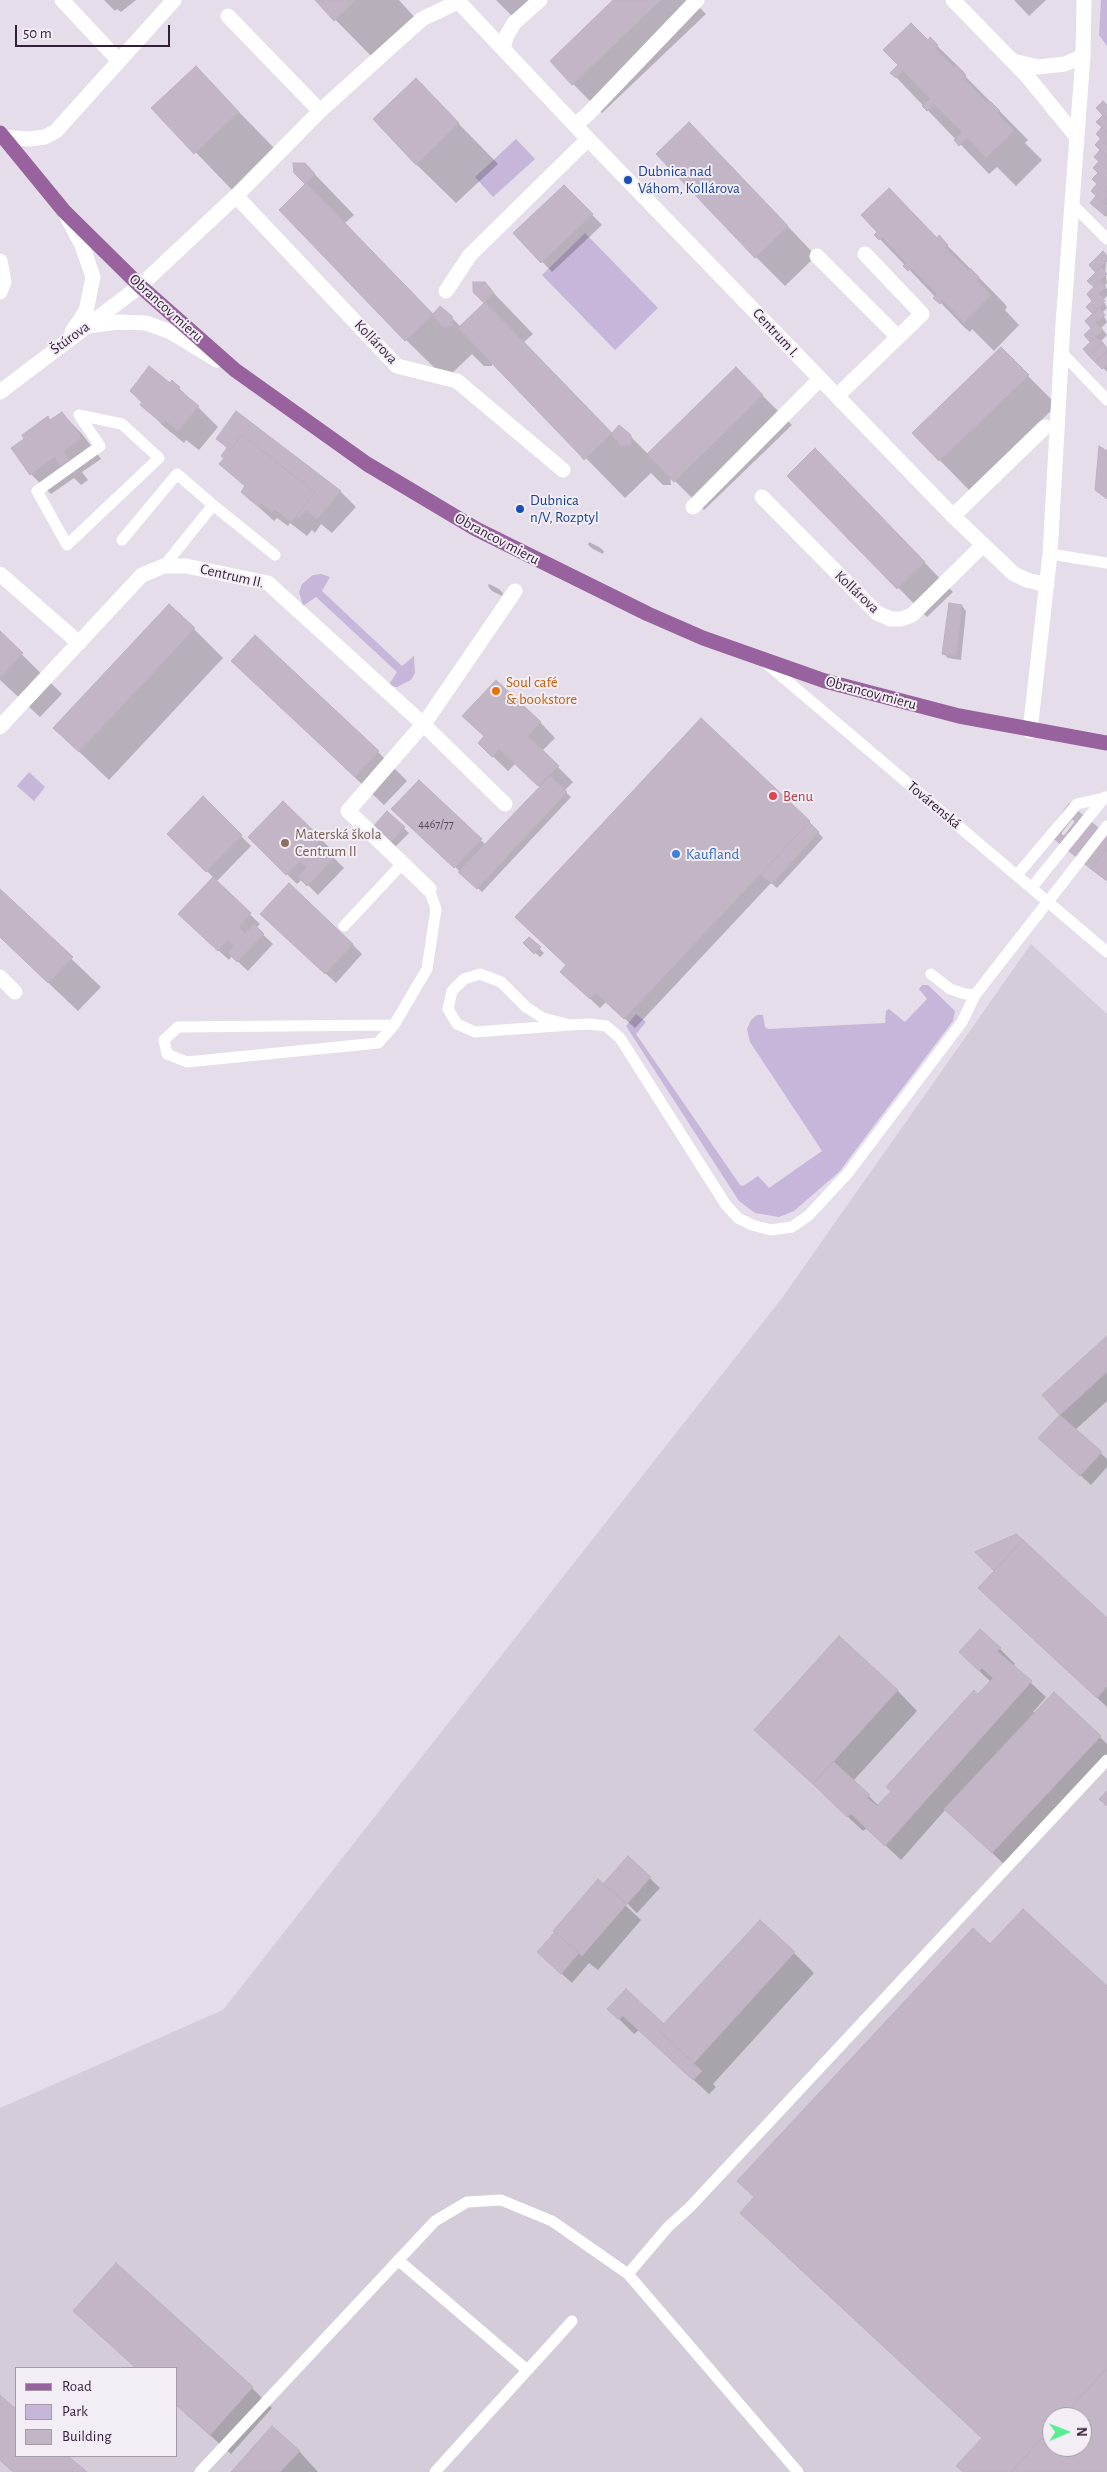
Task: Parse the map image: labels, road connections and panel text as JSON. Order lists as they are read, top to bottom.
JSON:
{
  "streets": {
    "main road": ["Obrancov mieru"],
    "street": [
      "Centrum I.",
      "Štúrova",
      "Kollárova",
      "Centrum II."
    ],
    "lane": ["Továrenská"]
  },
  "crossings": [
    ["Obrancov mieru", "Štúrova"],
    ["Obrancov mieru", "Továrenská"],
    ["Centrum I.", "Kollárova"]
  ],
  "places": [
    "Dubnica nad Váhom, Kollárova",
    "Dubnica n/V, Rozptyl",
    "Soul café & bookstore",
    "Benu",
    "Materská škola Centrum II",
    "Kaufland"
  ],
  "house_numbers": ["4467/77"],
  "legend": ["Road", "Park", "Building"],
  "scale_bar": "50 m",
  "north": "right"
}
